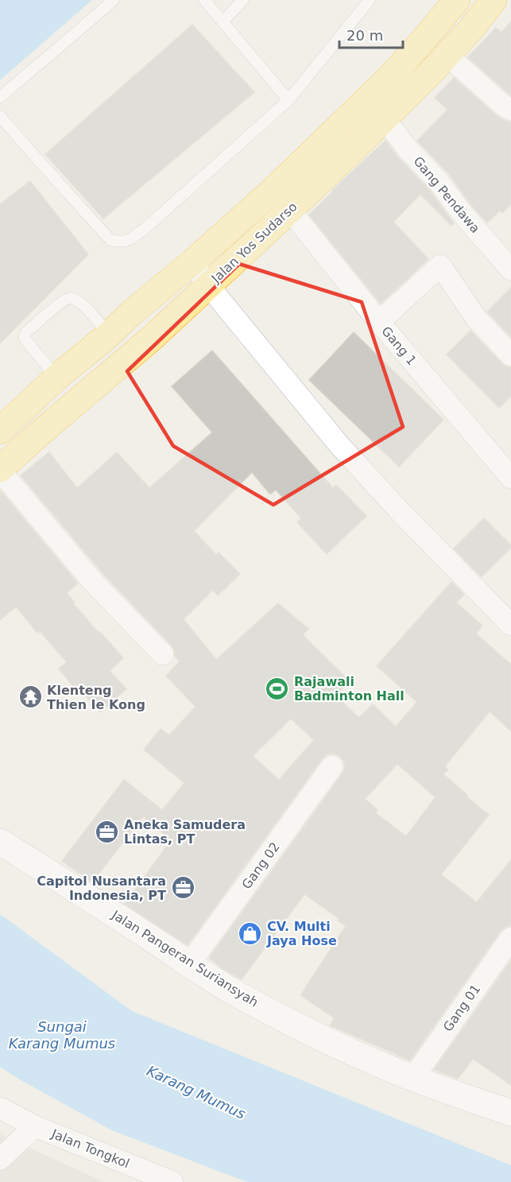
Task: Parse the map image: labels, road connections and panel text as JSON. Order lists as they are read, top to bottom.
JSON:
{
  "streets": {
    "highway": ["Jalan Yos Sudarso"],
    "main road": ["Jalan Pangeran Suriansyah"],
    "street": [
      "Gang Pendawa",
      "Gang 1",
      "Gang 02",
      "Gang 01",
      "Jalan Tongkol"
    ]
  },
  "crossings": [
    ["Gang Pendawa", "Jalan Yos Sudarso"],
    ["Jalan Yos Sudarso", "Gang 1"],
    ["Gang 02", "Jalan Pangeran Suriansyah"],
    ["Jalan Pangeran Suriansyah", "Gang 01"]
  ],
  "water": ["Sungai Karang Mumus", "Karang Mumus"],
  "places": {
    "sports": ["Rajawali Badminton Hall"],
    "temple": ["Klenteng Thien Ie Kong"],
    "office": ["Aneka Samudera Lintas, PT", "Capitol Nusantara Indonesia, PT"],
    "shop": ["CV. Multi Jaya Hose"]
  },
  "scale_bar": "20 m"
}
